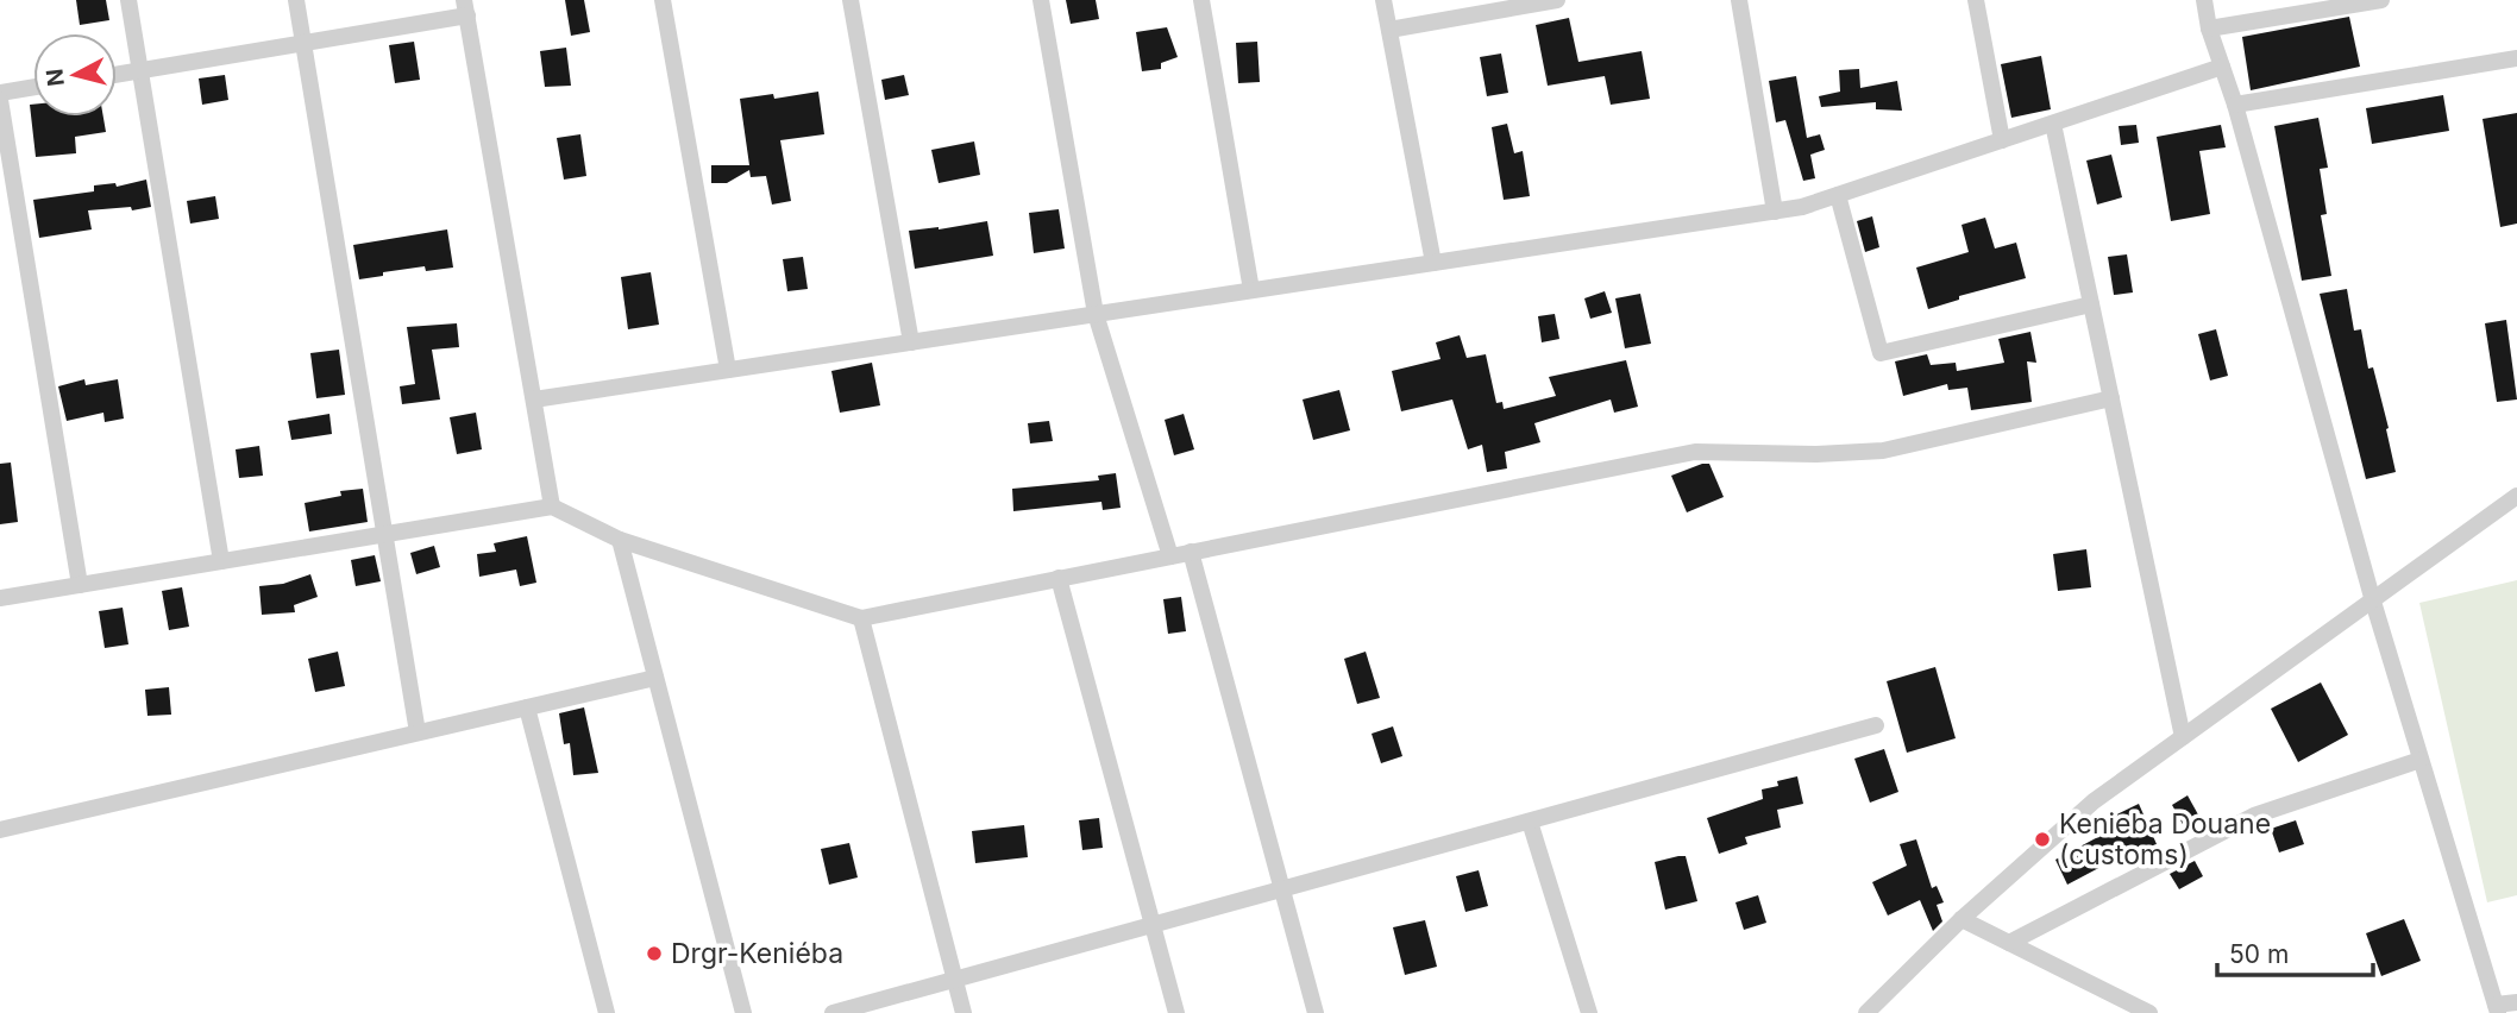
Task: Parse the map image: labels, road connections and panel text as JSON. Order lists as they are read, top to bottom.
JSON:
{
  "places": ["Kenieba Douane (customs)", "Drgr-Keniéba"],
  "scale_bar": "50 m",
  "north": "left"
}
